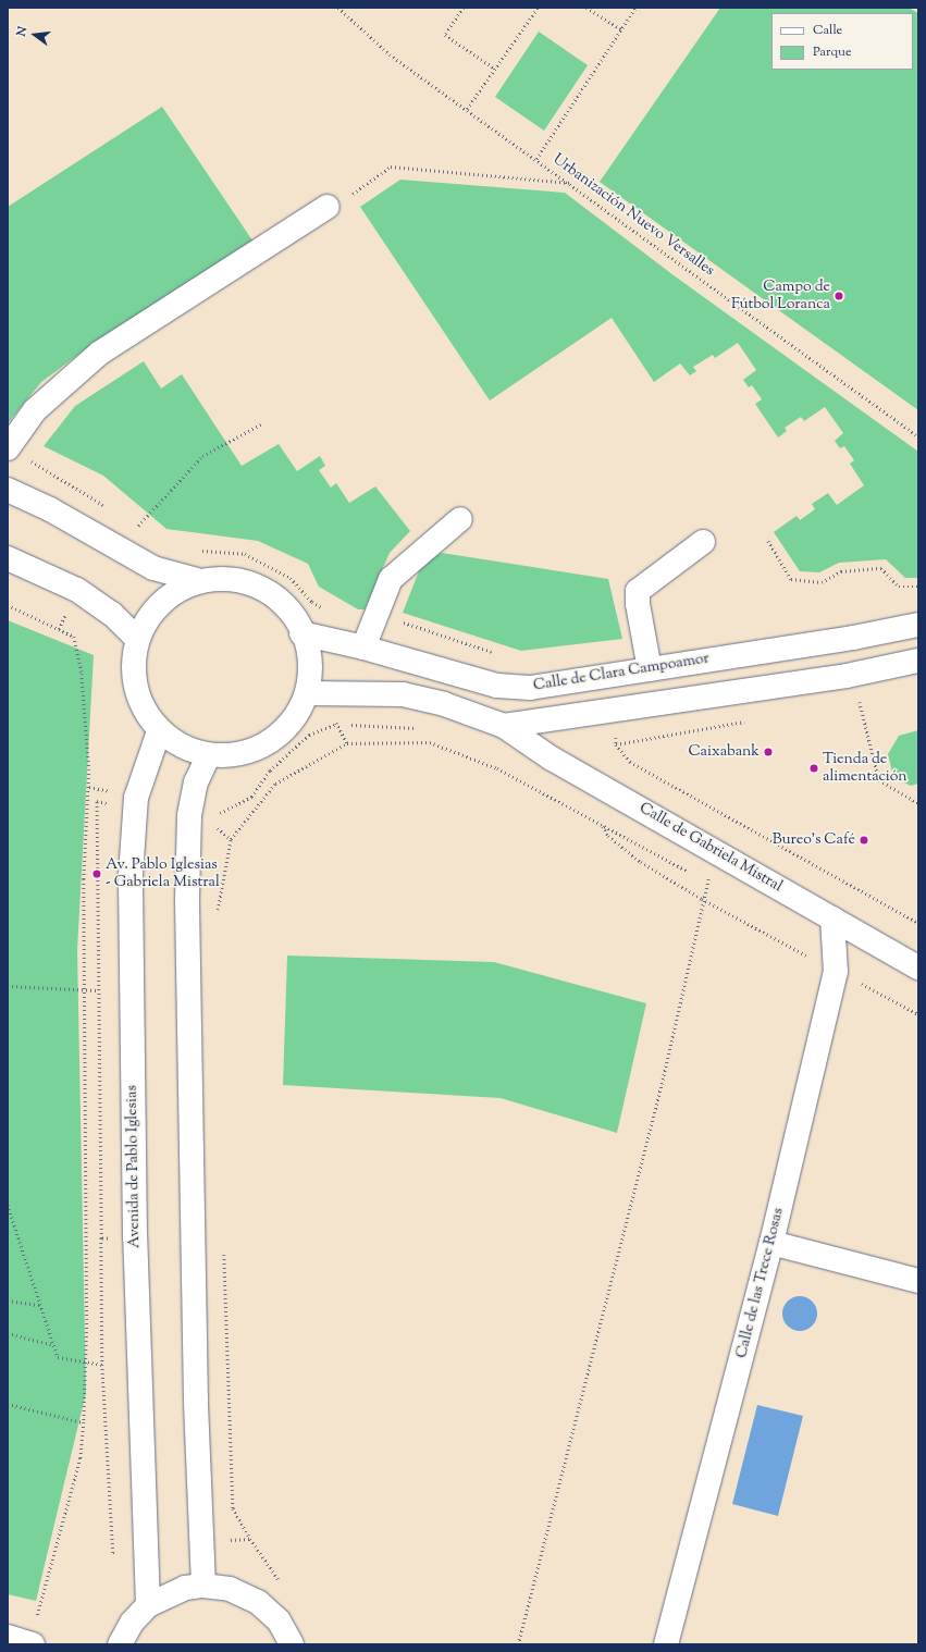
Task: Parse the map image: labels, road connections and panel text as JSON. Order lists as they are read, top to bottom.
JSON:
{
  "streets": {
    "main road": [
      "Calle de Clara Campoamor",
      "Calle de Gabriela Mistral",
      "Avenida de Pablo Iglesias",
      "Calle de las Trece Rosas"
    ],
    "path": ["Urbanización Nuevo Versalles"]
  },
  "crossings": [
    ["Calle de Gabriela Mistral", "Calle de las Trece Rosas"]
  ],
  "places": [
    "Campo de Fútbol Loranca",
    "Caixabank",
    "Tienda de alimentación",
    "Bureo's Café",
    "Av. Pablo Iglesias - Gabriela Mistral"
  ],
  "legend": ["Calle", "Parque"],
  "north": "left"
}
